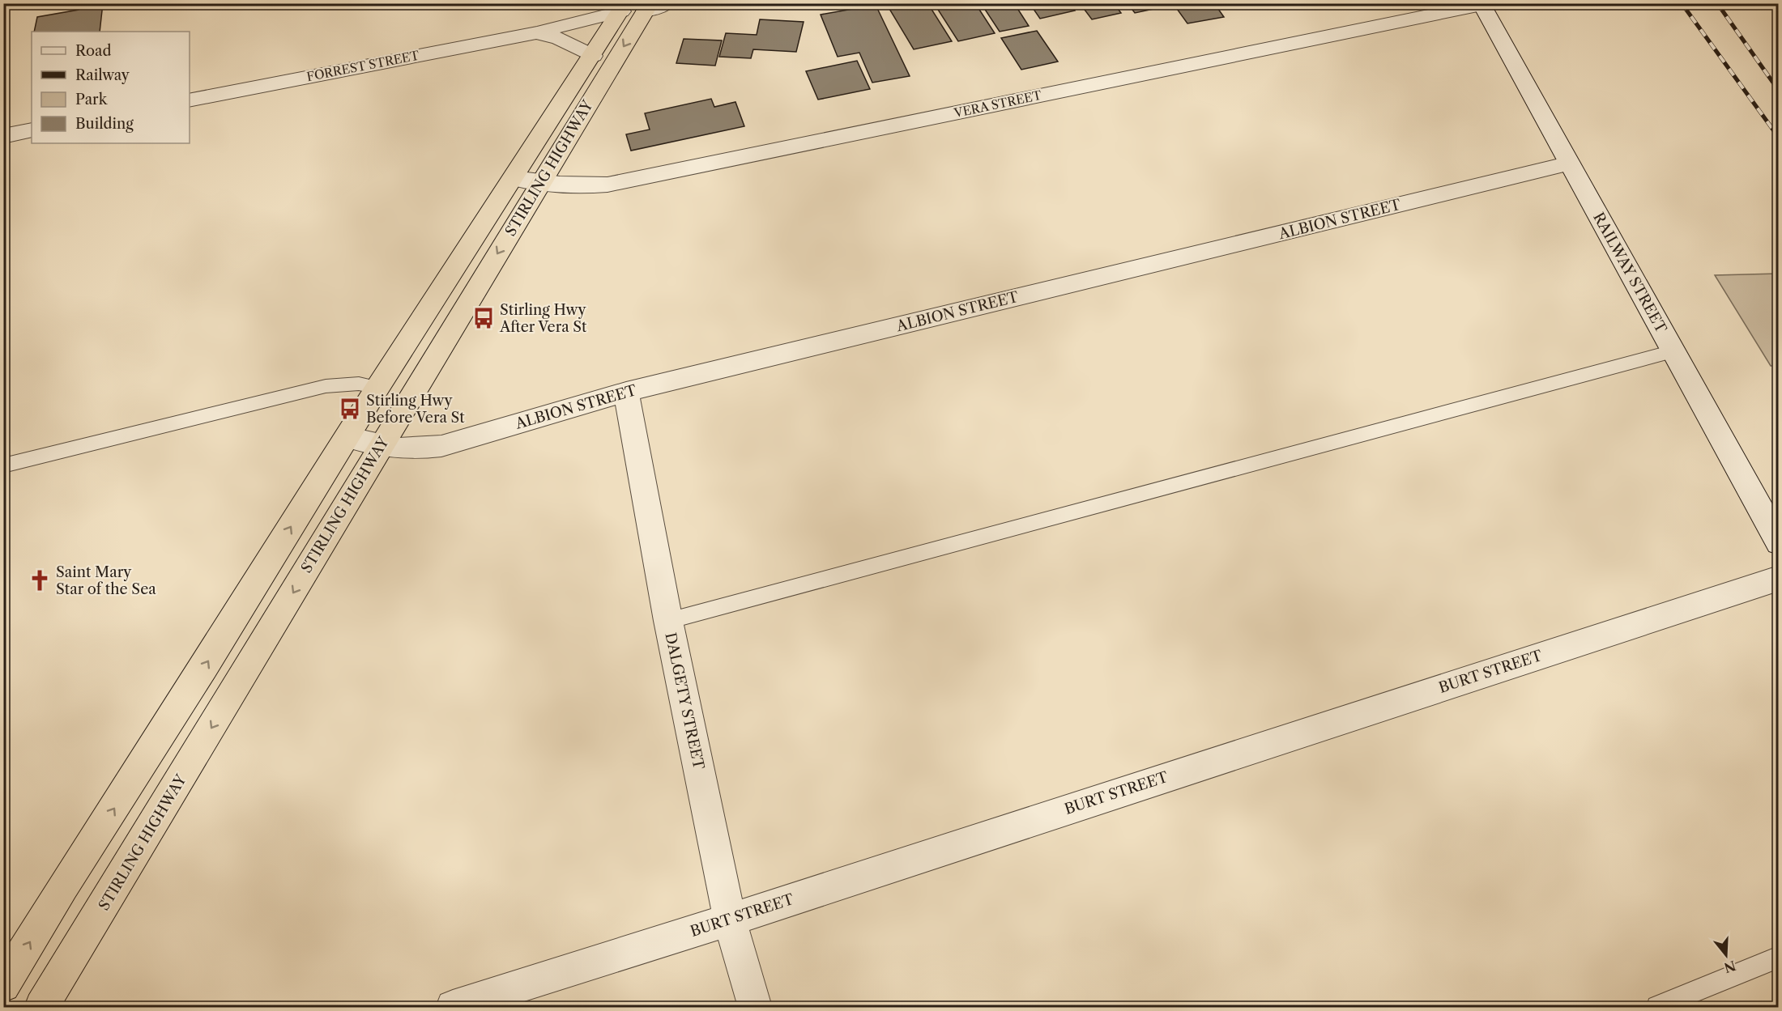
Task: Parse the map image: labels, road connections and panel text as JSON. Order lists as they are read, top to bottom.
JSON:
{
  "streets": {
    "highway": ["STIRLING HIGHWAY"],
    "street": [
      "FORREST STREET",
      "VERA STREET",
      "ALBION STREET",
      "RAILWAY STREET",
      "BURT STREET",
      "DALGETY STREET"
    ]
  },
  "crossings": [
    ["FORREST STREET", "STIRLING HIGHWAY"],
    ["VERA STREET", "STIRLING HIGHWAY"],
    ["VERA STREET", "RAILWAY STREET"],
    ["STIRLING HIGHWAY", "ALBION STREET"],
    ["ALBION STREET", "RAILWAY STREET"],
    ["ALBION STREET", "DALGETY STREET"],
    ["BURT STREET", "DALGETY STREET"]
  ],
  "places": {
    "bus stop": ["Stirling Hwy After Vera St", "Stirling Hwy Before Vera St"],
    "church": ["Saint Mary Star of the Sea"]
  },
  "legend": [
    "Road",
    "Railway",
    "Park",
    "Building"
  ],
  "north": "bottom"
}
